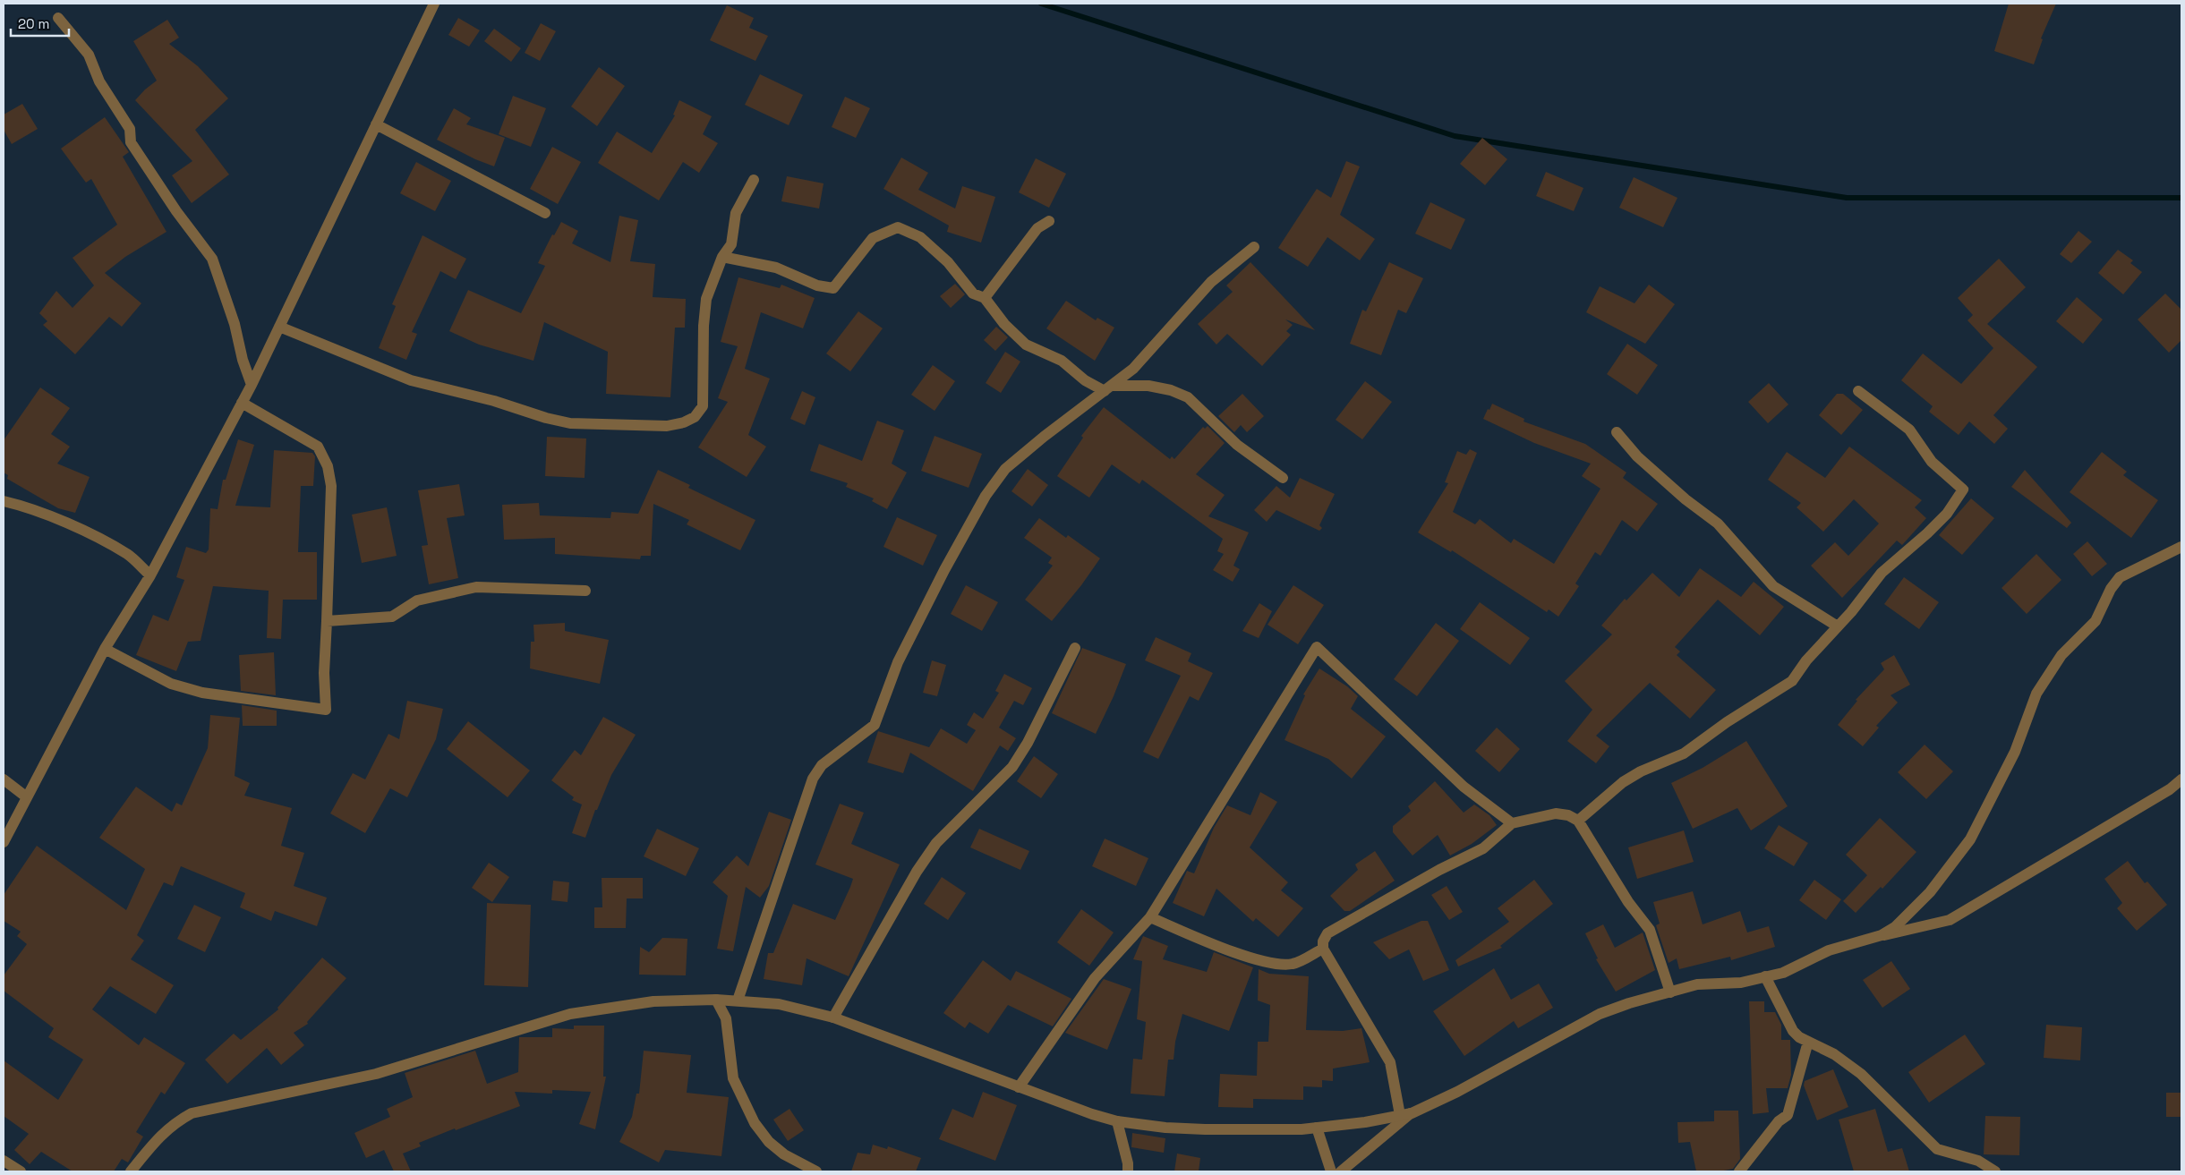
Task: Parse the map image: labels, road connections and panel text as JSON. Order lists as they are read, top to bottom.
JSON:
{
  "scale_bar": "20 m"
}
